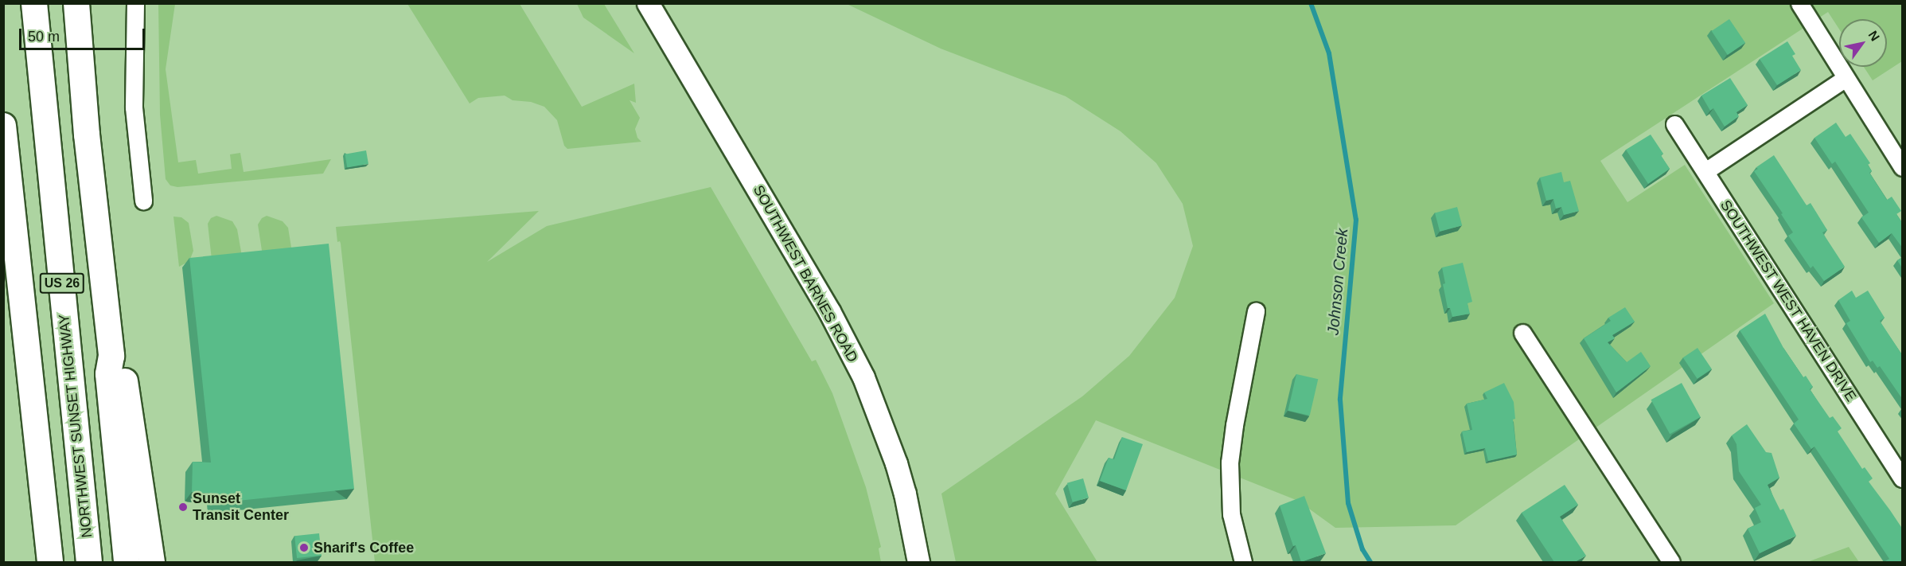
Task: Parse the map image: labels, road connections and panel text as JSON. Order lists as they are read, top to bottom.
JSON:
{
  "streets": {
    "highway": ["US 26", "NORTHWEST SUNSET HIGHWAY"],
    "main road": ["SOUTHWEST BARNES ROAD"],
    "street": ["SOUTHWEST WEST HAVEN DRIVE"]
  },
  "water": ["Johnson Creek"],
  "places": ["Sunset Transit Center", "Sharif's Coffee"],
  "scale_bar": "50 m",
  "north": "top right"
}
